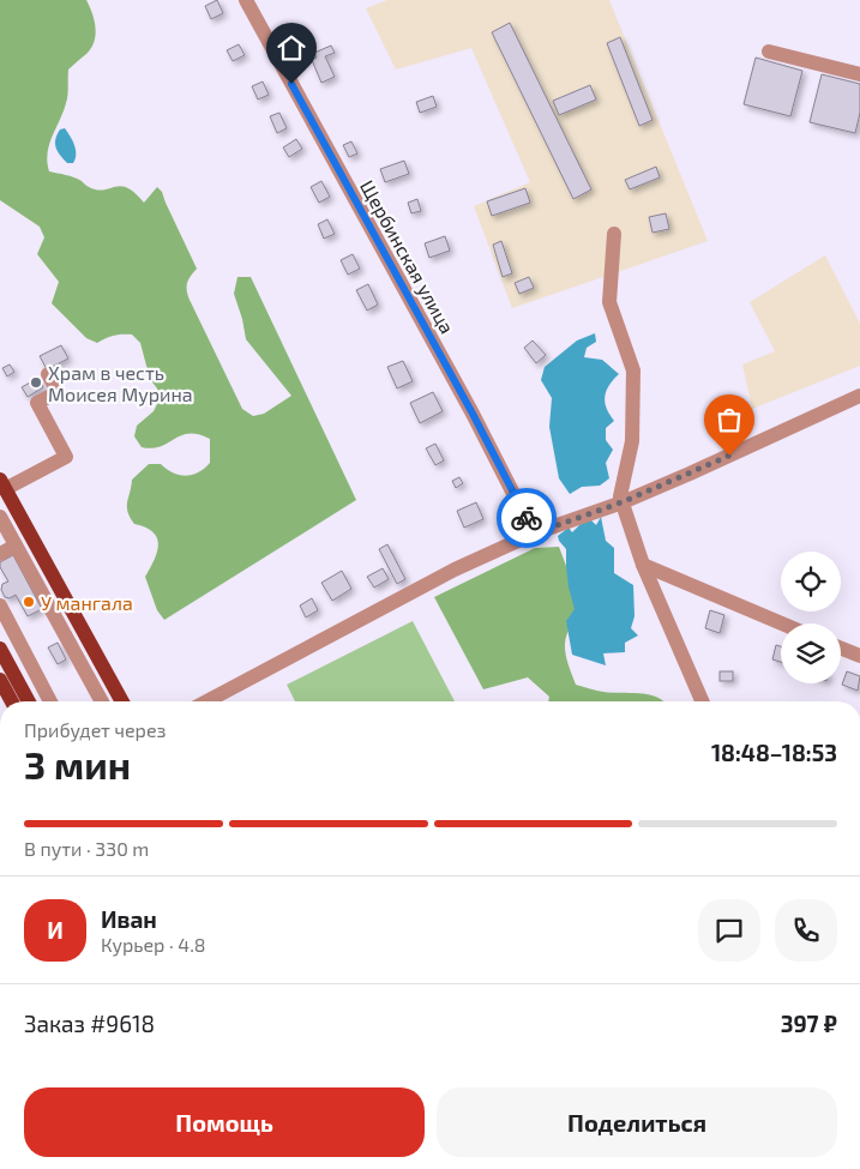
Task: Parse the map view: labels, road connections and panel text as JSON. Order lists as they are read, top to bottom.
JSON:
{
  "streets": {
    "street": ["Щербинская улица"]
  },
  "places": ["Храм в честь Моисея Мурина", "У мангала"],
  "page": {
    "heading": ["3 мин", "Прибудет через", "18:48–18:53"],
    "panel": [
      "Иван",
      "Курьер · 4.8",
      "Заказ #9618",
      "397 ₽"
    ],
    "bar": "В пути · 330 m",
    "round": "И",
    "buttons": ["Помощь", "Поделиться"]
  }
}
